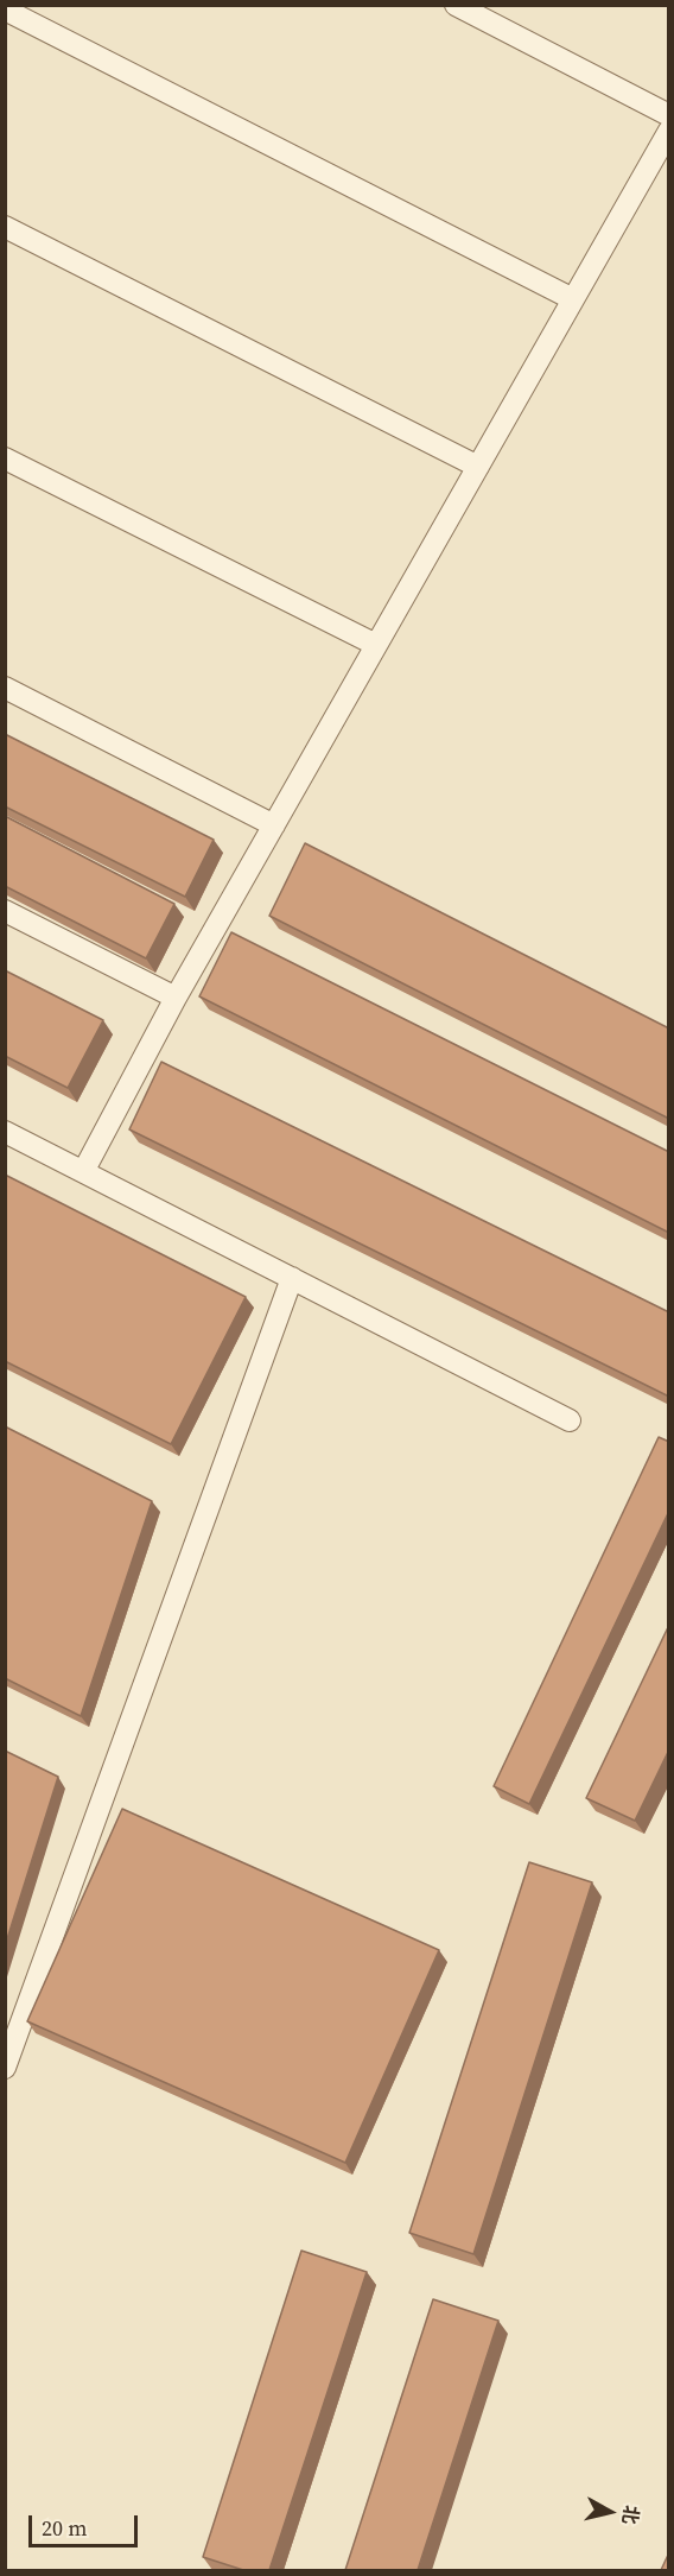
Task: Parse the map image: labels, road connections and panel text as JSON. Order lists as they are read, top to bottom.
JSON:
{
  "scale_bar": "20 m",
  "north": "right"
}
